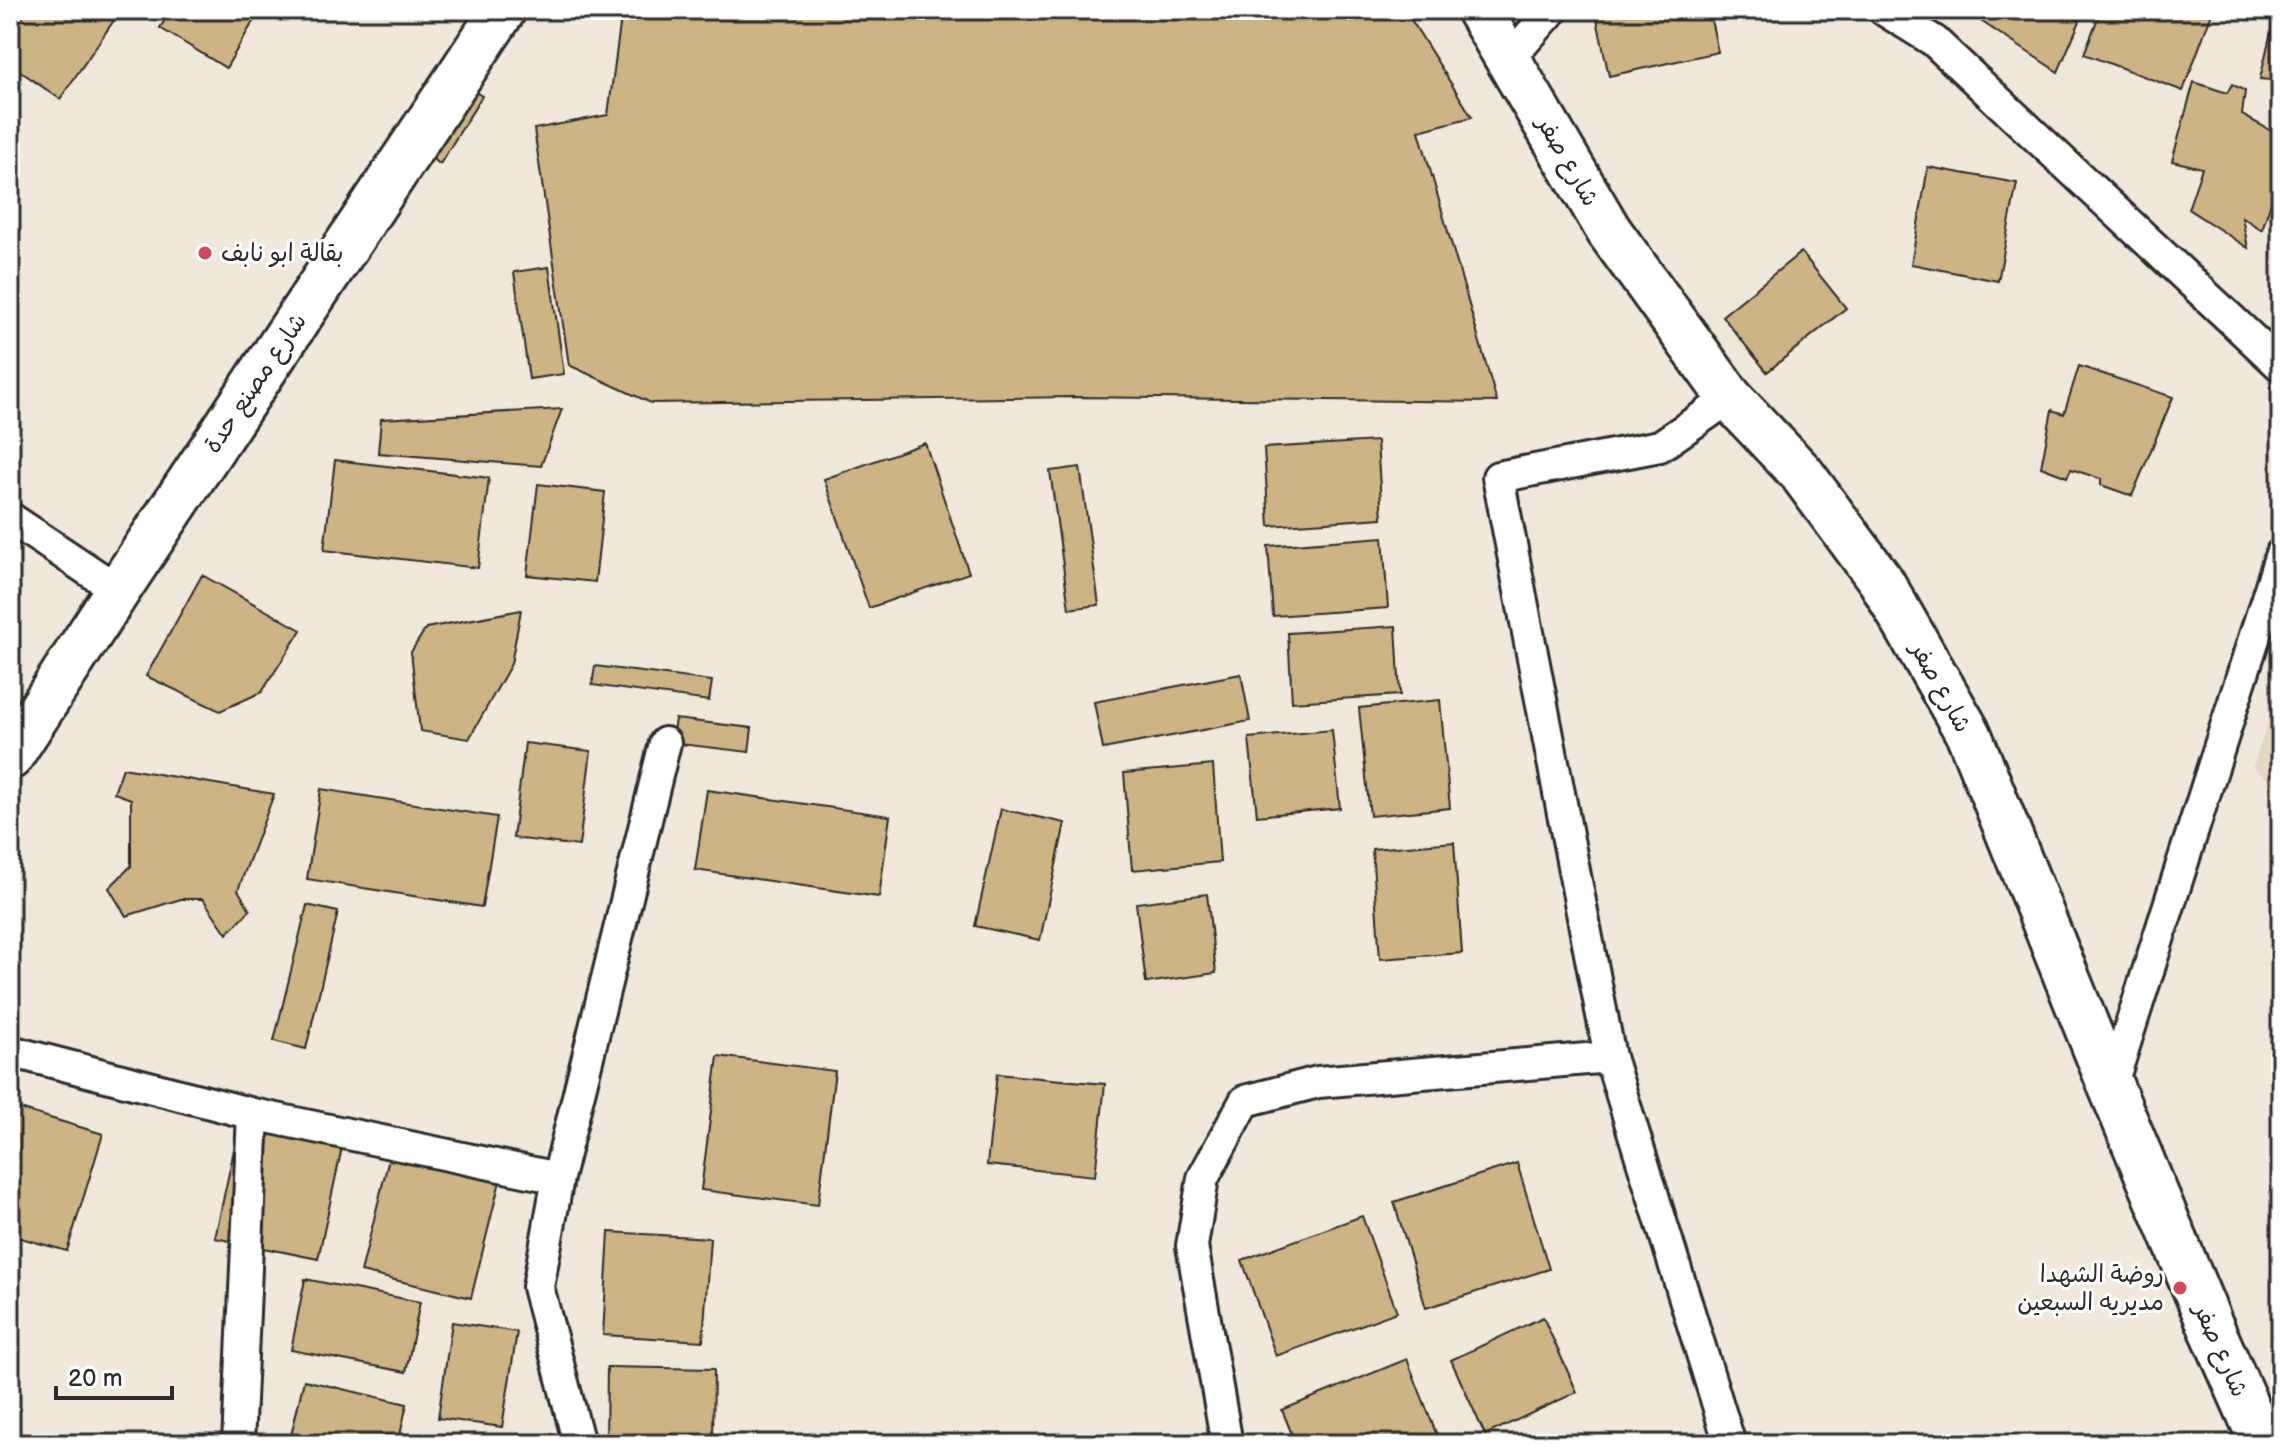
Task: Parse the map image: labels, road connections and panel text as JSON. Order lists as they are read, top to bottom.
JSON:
{
  "streets": {
    "street": ["شارع صفر", "شارع مصنع حدة"]
  },
  "places": ["بقالة ابو نابف", "روضة الشهدا مديريه السبعين"],
  "scale_bar": "20 m"
}
